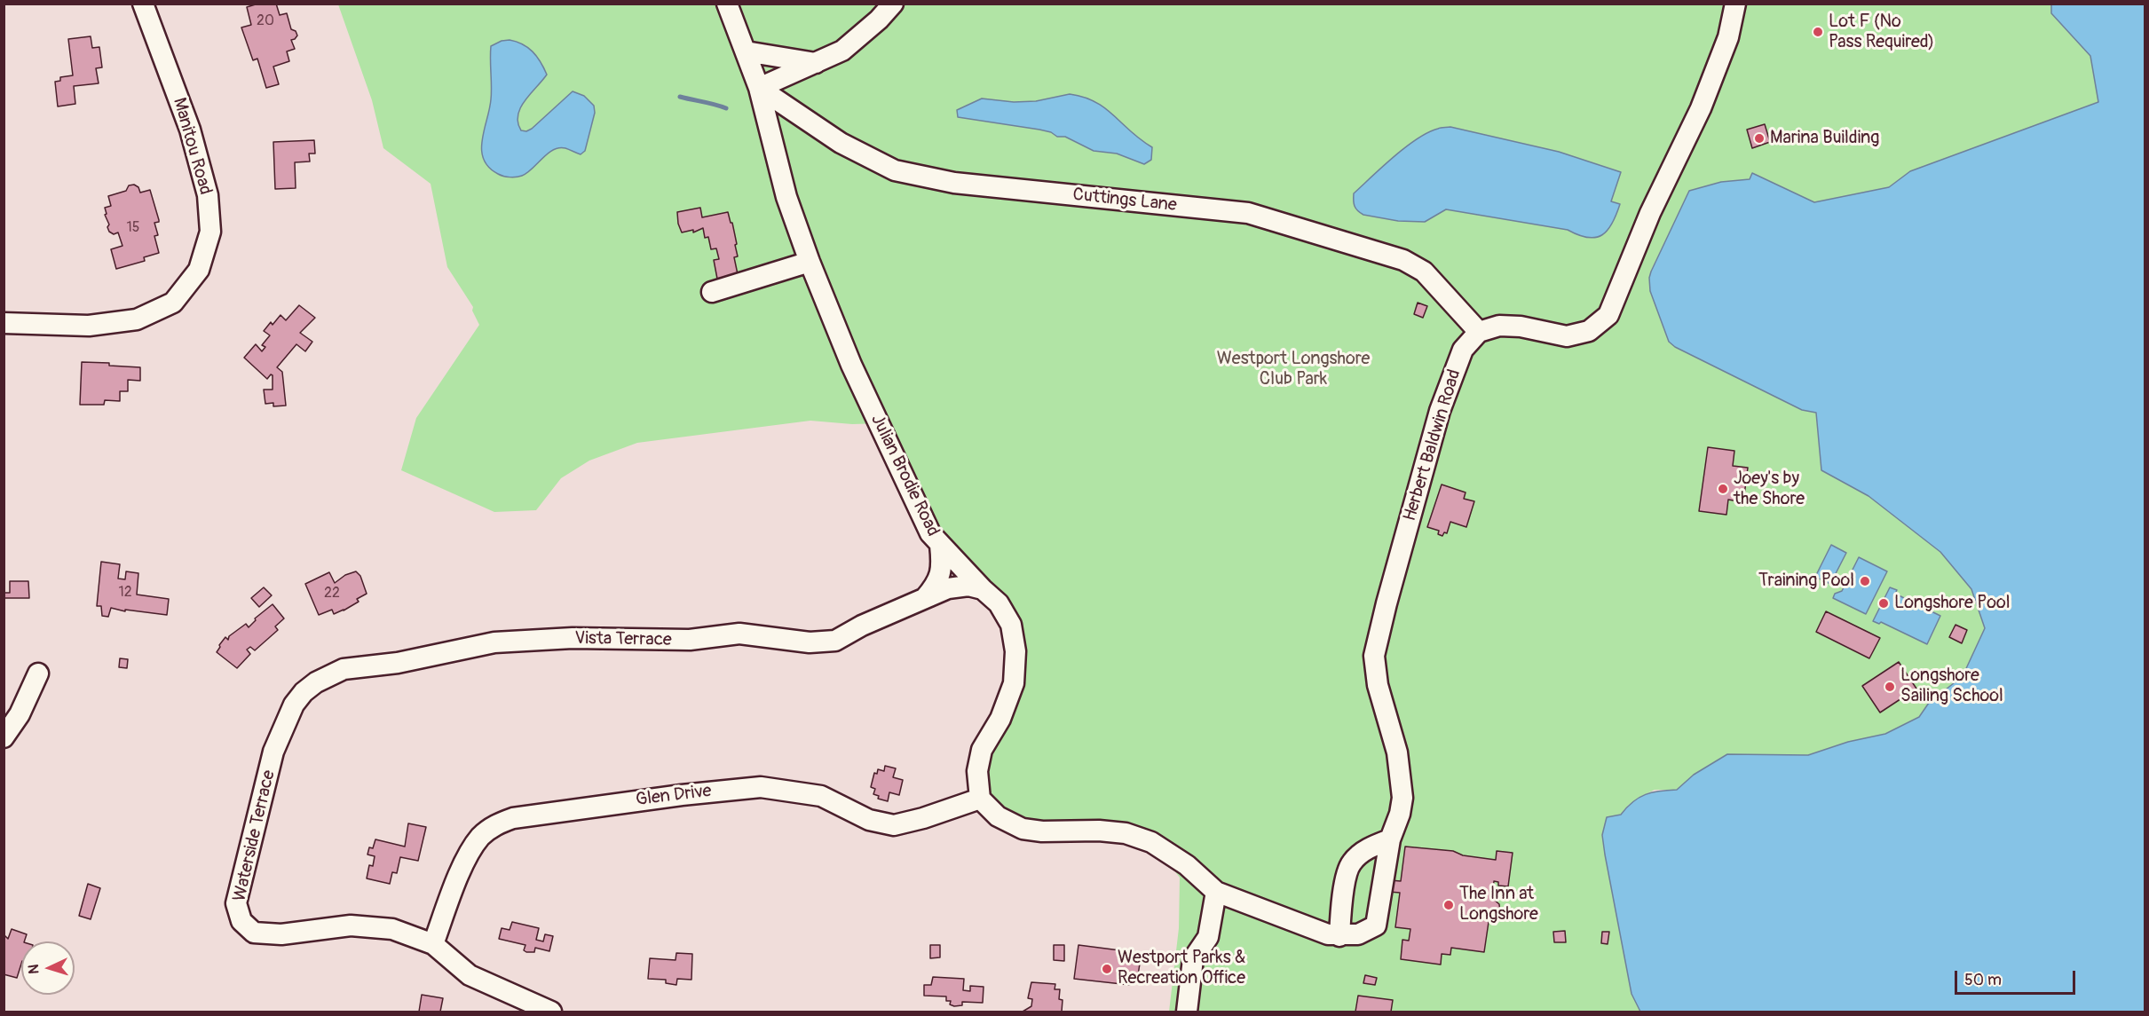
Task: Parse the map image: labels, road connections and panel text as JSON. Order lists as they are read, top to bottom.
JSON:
{
  "streets": {
    "street": [
      "Manitou Road",
      "Cuttings Lane",
      "Herbert Baldwin Road",
      "Julian Brodie Road",
      "Vista Terrace",
      "Glen Drive",
      "Waterside Terrace"
    ]
  },
  "crossings": [
    ["Cuttings Lane", "Herbert Baldwin Road"],
    ["Cuttings Lane", "Julian Brodie Road"],
    ["Julian Brodie Road", "Vista Terrace"],
    ["Julian Brodie Road", "Glen Drive"],
    ["Vista Terrace", "Waterside Terrace"],
    ["Glen Drive", "Waterside Terrace"]
  ],
  "parks": ["Westport Longshore Club Park"],
  "places": [
    "Lot F (No Pass Required)",
    "Marina Building",
    "Joey's by the Shore",
    "Training Pool",
    "Longshore Pool",
    "Longshore Sailing School",
    "The Inn at Longshore",
    "Westport Parks & Recreation Office"
  ],
  "house_numbers": [
    "20",
    "15",
    "12",
    "22"
  ],
  "scale_bar": "50 m",
  "north": "left"
}
